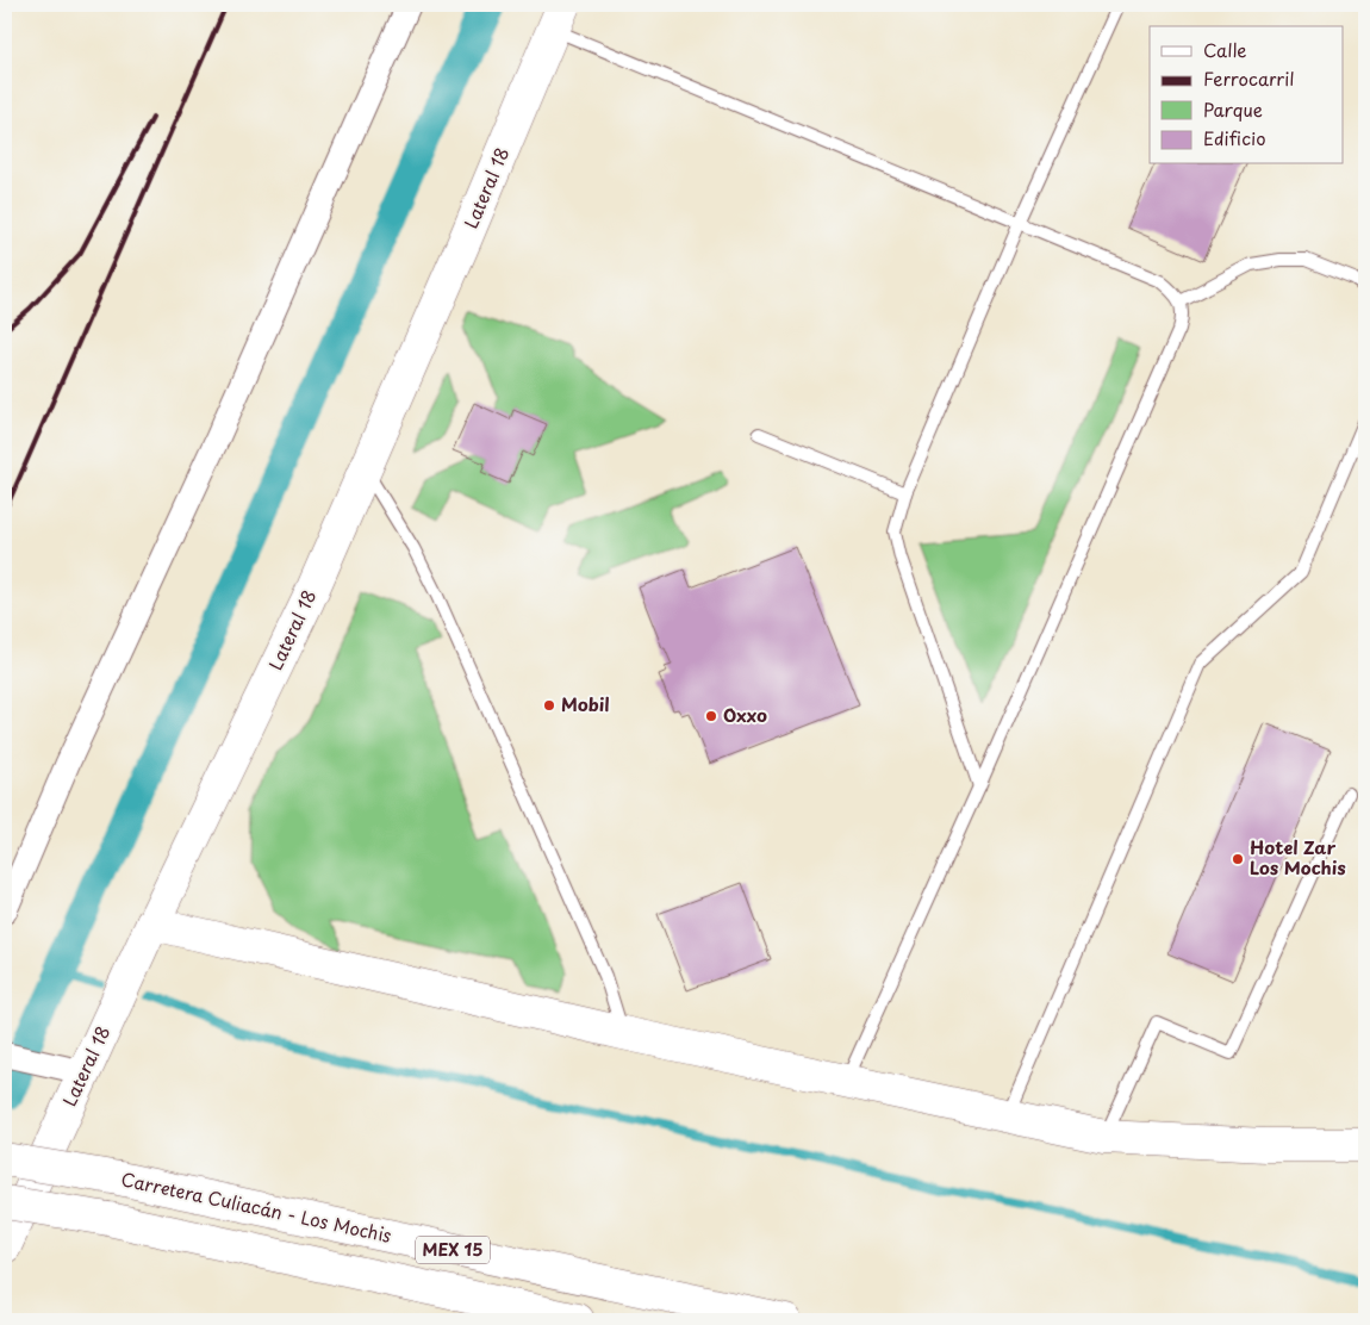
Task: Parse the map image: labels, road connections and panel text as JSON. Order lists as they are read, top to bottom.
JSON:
{
  "streets": {
    "main road": ["Lateral 18", "Carretera Culiacán - Los Mochis", "MEX 15"]
  },
  "places": ["Mobil", "Oxxo", "Hotel Zar Los Mochis"],
  "legend": [
    "Calle",
    "Ferrocarril",
    "Parque",
    "Edificio"
  ]
}
